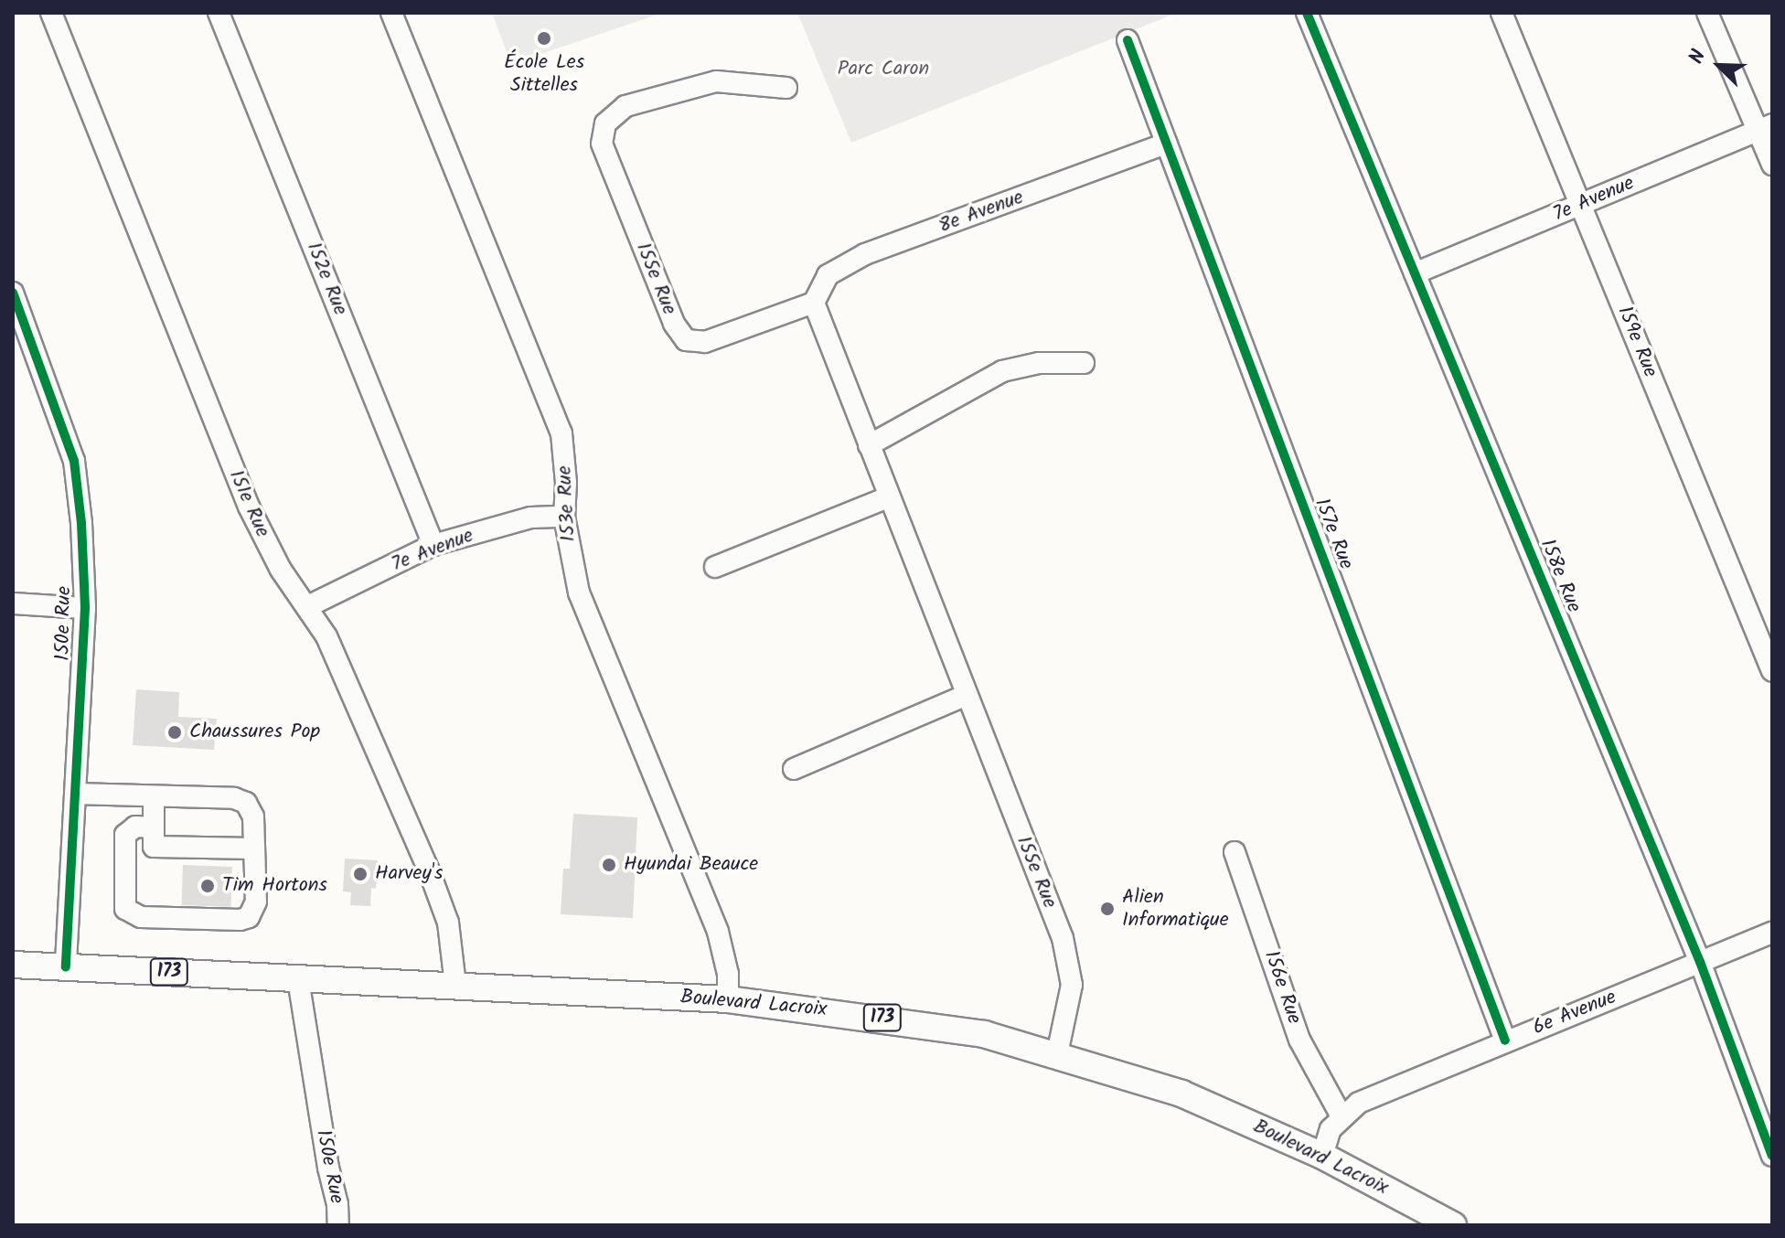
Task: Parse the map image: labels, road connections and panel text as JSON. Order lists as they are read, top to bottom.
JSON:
{
  "streets": {
    "main road": ["173", "Boulevard Lacroix"],
    "street": [
      "7e Avenue",
      "8e Avenue",
      "152e Rue",
      "155e Rue",
      "159e Rue",
      "151e Rue",
      "153e Rue",
      "157e Rue",
      "158e Rue",
      "150e Rue",
      "156e Rue",
      "6e Avenue"
    ]
  },
  "crossings": [
    ["7e Avenue", "152e Rue"],
    ["7e Avenue", "159e Rue"],
    ["7e Avenue", "151e Rue"],
    ["7e Avenue", "153e Rue"],
    ["7e Avenue", "158e Rue"],
    ["8e Avenue", "155e Rue"],
    ["8e Avenue", "157e Rue"],
    ["155e Rue", "Boulevard Lacroix"],
    ["151e Rue", "Boulevard Lacroix"],
    ["153e Rue", "Boulevard Lacroix"],
    ["157e Rue", "6e Avenue"],
    ["158e Rue", "6e Avenue"],
    ["150e Rue", "Boulevard Lacroix"],
    ["156e Rue", "6e Avenue"],
    ["Boulevard Lacroix", "6e Avenue"]
  ],
  "parks": ["Parc Caron"],
  "places": [
    "École Les Sittelles",
    "Chaussures Pop",
    "Hyundai Beauce",
    "Harvey's",
    "Tim Hortons",
    "Alien Informatique"
  ],
  "north": "top left"
}
